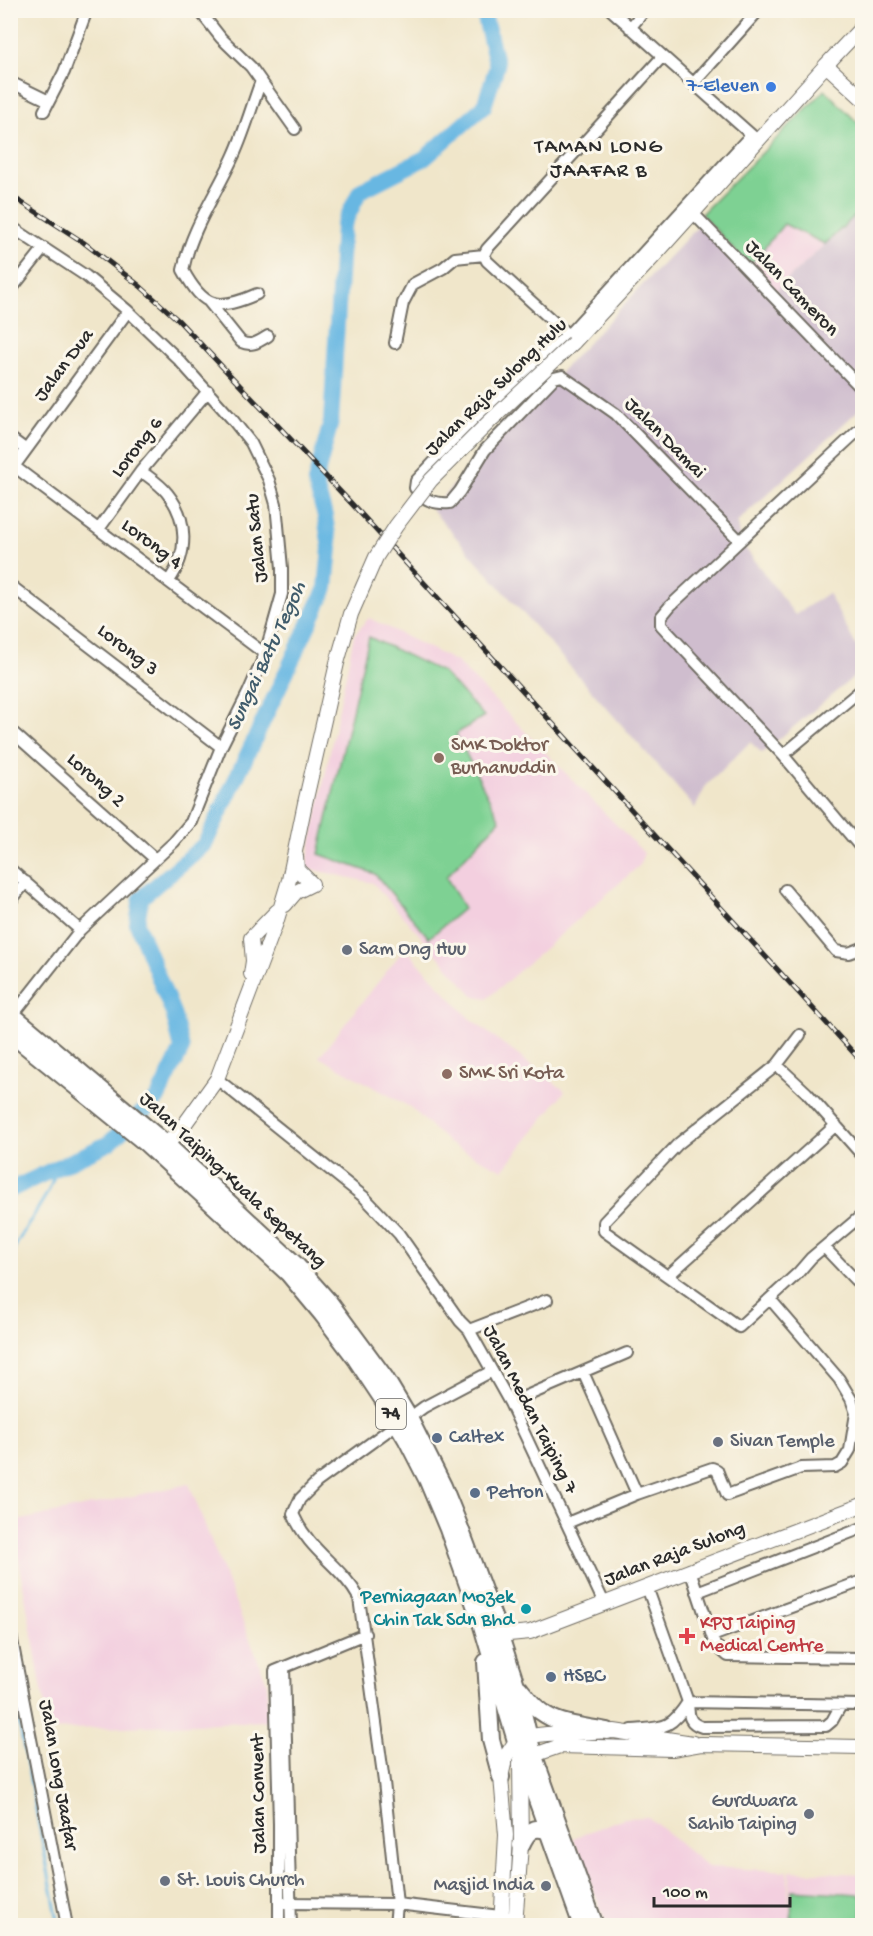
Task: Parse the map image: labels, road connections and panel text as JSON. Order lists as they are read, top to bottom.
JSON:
{
  "streets": {
    "main road": ["Jalan Taiping-Kuala Sepetang", "74"],
    "street": [
      "Jalan Cameron",
      "Jalan Dua",
      "Jalan Raja Sulong Hulu",
      "Jalan Damai",
      "Lorong 6",
      "Jalan Satu",
      "Lorong 4",
      "Lorong 3",
      "Lorong 2",
      "Jalan Medan Taiping 7",
      "Jalan Raja Sulong",
      "Jalan Long Jaafar",
      "Jalan Convent"
    ]
  },
  "crossings": [
    ["Jalan Cameron", "Jalan Raja Sulong Hulu"],
    ["Jalan Dua", "Jalan Satu"],
    ["Jalan Dua", "Lorong 4"],
    ["Jalan Raja Sulong Hulu", "Jalan Damai"],
    ["Lorong 6", "Jalan Satu"],
    ["Lorong 6", "Lorong 4"],
    ["Jalan Satu", "Lorong 4"],
    ["Jalan Satu", "Lorong 3"],
    ["Jalan Satu", "Lorong 2"],
    ["Jalan Satu", "Jalan Taiping-Kuala Sepetang"],
    ["Jalan Taiping-Kuala Sepetang", "74"],
    ["Jalan Taiping-Kuala Sepetang", "Jalan Raja Sulong"],
    ["Jalan Medan Taiping 7", "Jalan Raja Sulong"]
  ],
  "districts": ["TAMAN LONG JAAFAR B"],
  "water": ["Sungai Batu Tegoh"],
  "places": {
    "other": [
      "7-Eleven",
      "SMK Doktor Burhanuddin",
      "Sam Ong Huu",
      "SMK Sri Kota",
      "Caltex",
      "Sivan Temple",
      "Petron",
      "Perniagaan Mozek Chin Tak Sdn Bhd",
      "HSBC",
      "Gurdwara Sahib Taiping",
      "St. Louis Church",
      "Masjid India"
    ],
    "health": ["KPJ Taiping Medical Centre"]
  },
  "scale_bar": "100 m"
}
